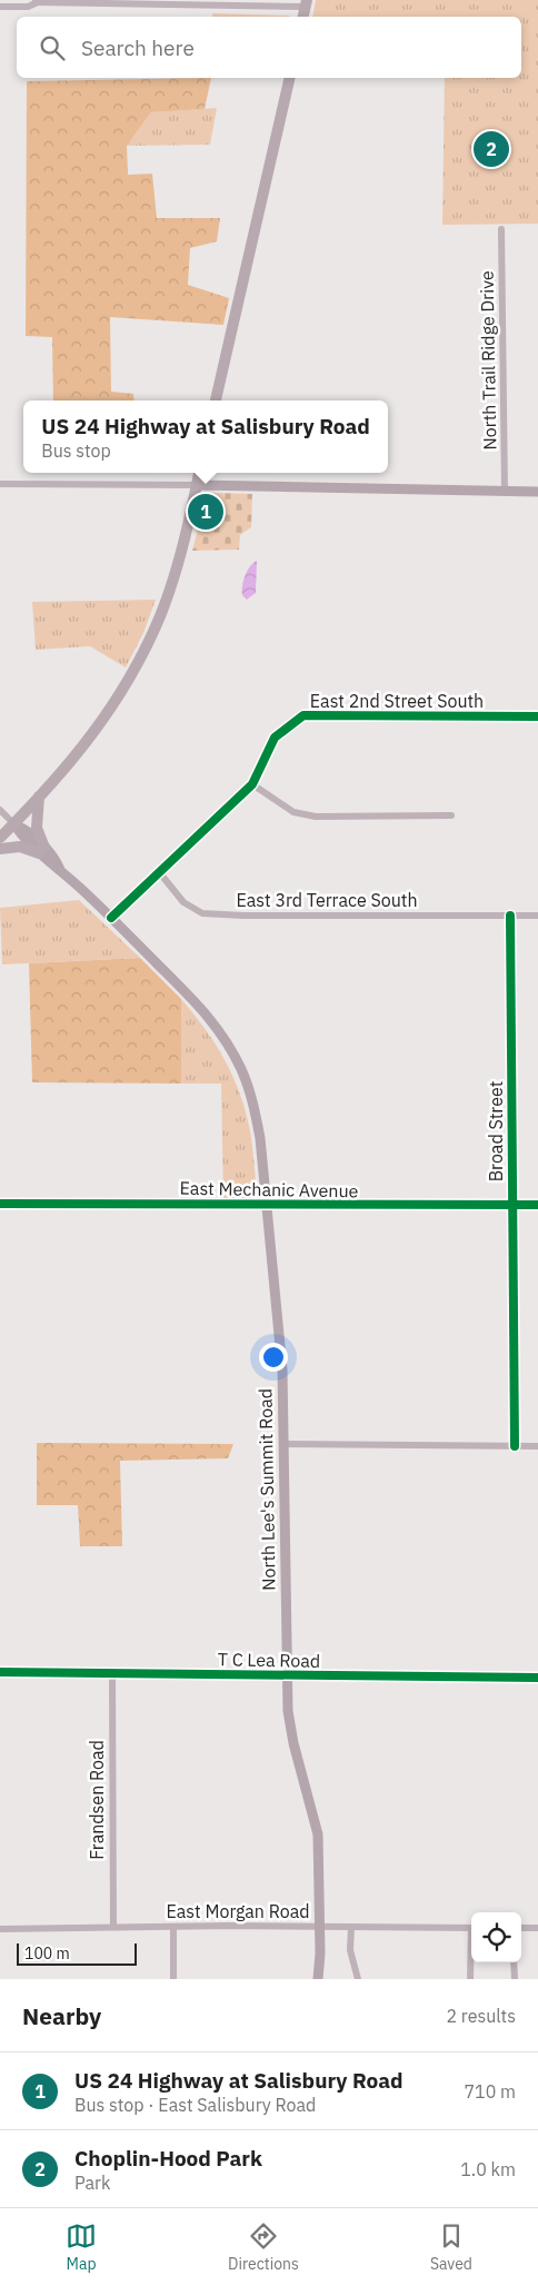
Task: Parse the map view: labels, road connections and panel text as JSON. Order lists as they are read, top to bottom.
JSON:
{
  "streets": {
    "main road": ["North Lee's Summit Road"],
    "street": [
      "North Trail Ridge Drive",
      "East 2nd Street South",
      "East 3rd Terrace South",
      "Broad Street",
      "East Mechanic Avenue",
      "T C Lea Road",
      "Frandsen Road",
      "East Morgan Road"
    ]
  },
  "crossings": [
    ["East 2nd Street South", "East 3rd Terrace South"],
    ["East 2nd Street South", "North Lee's Summit Road"],
    ["East 3rd Terrace South", "Broad Street"],
    ["Broad Street", "East Mechanic Avenue"],
    ["East Mechanic Avenue", "North Lee's Summit Road"],
    ["North Lee's Summit Road", "T C Lea Road"],
    ["North Lee's Summit Road", "East Morgan Road"],
    ["T C Lea Road", "Frandsen Road"],
    ["Frandsen Road", "East Morgan Road"]
  ],
  "scale_bar": "100 m",
  "page": {
    "search": "Search here",
    "pins": ["2", "1"],
    "popup": ["US 24 Highway at Salisbury Road", "Bus stop"],
    "scale": "100 m",
    "heading": ["Nearby", "2 results"],
    "list": [
      {
        "mark": "1",
        "name": "US 24 Highway at Salisbury Road",
        "note": "Bus stop · East Salisbury Road",
        "value": "710 m"
      },
      {
        "mark": "2",
        "name": "Choplin-Hood Park",
        "note": "Park",
        "value": "1.0 km"
      }
    ],
    "nav": ["Map", "Directions", "Saved"]
  }
}
